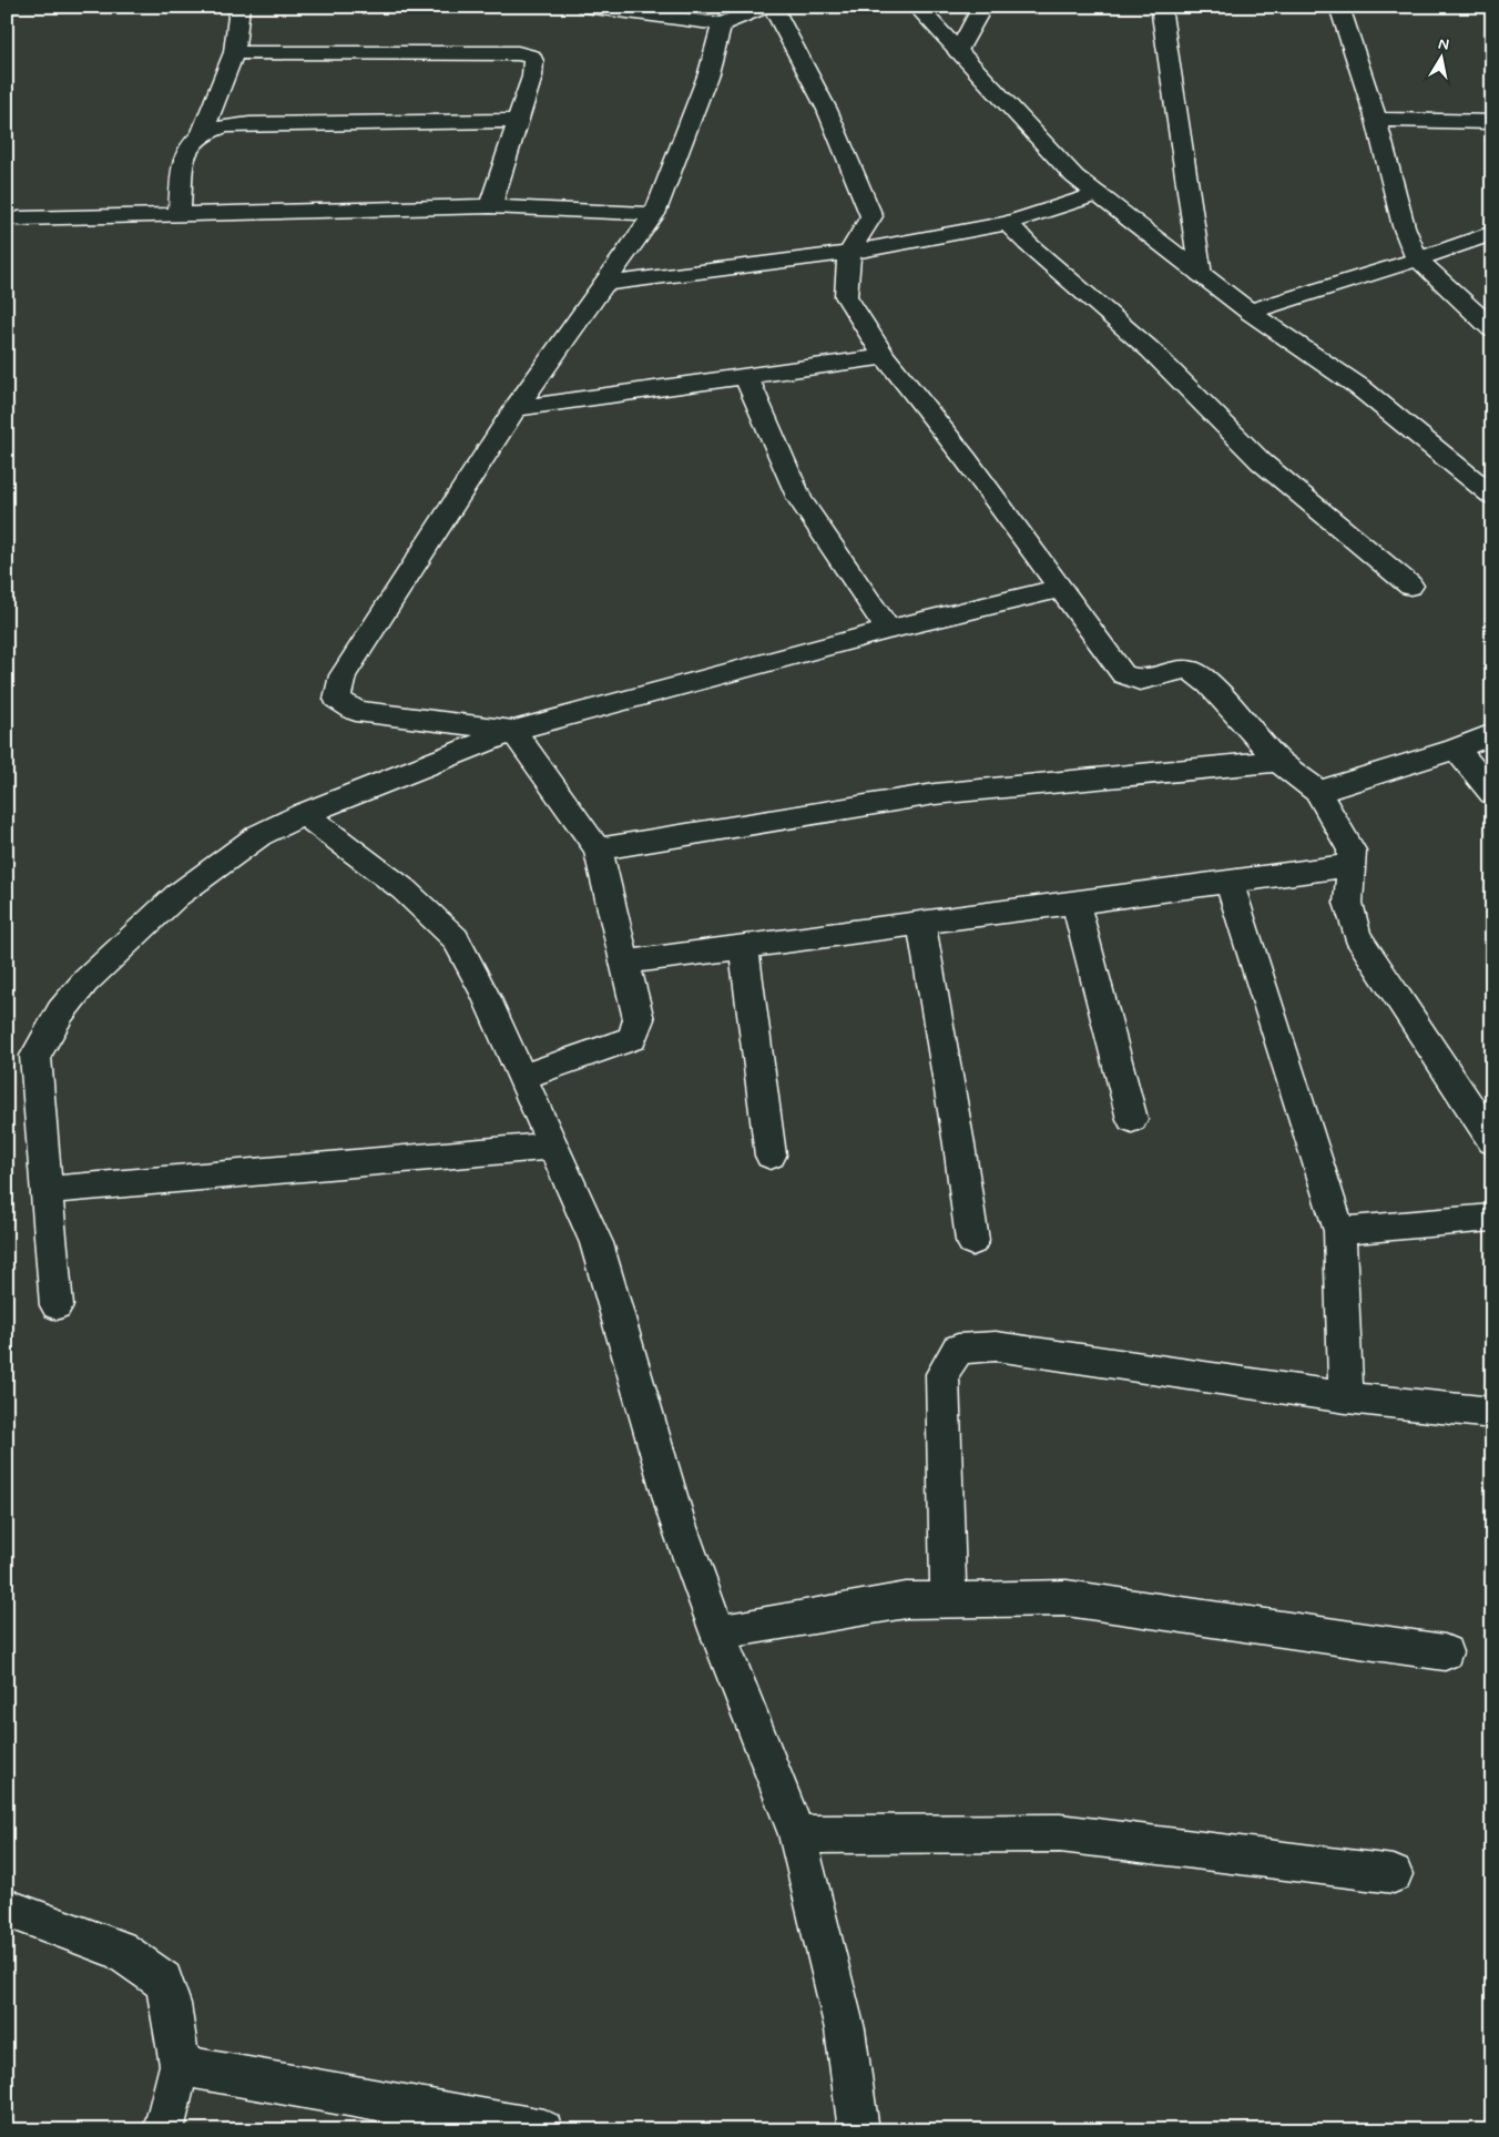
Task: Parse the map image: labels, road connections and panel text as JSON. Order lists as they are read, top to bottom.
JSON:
{
  "north": "top"
}
